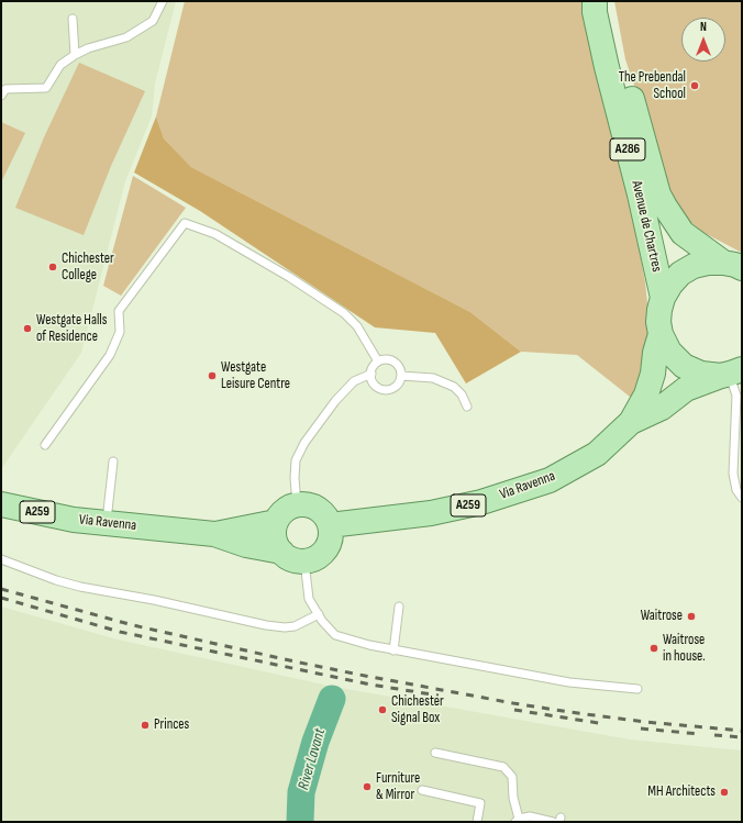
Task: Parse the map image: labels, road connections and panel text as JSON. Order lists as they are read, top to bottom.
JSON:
{
  "streets": {
    "main road": [
      "A286",
      "Avenue de Chartres",
      "Via Ravenna",
      "A259"
    ]
  },
  "water": ["River Lavant"],
  "places": [
    "The Prebendal School",
    "Chichester College",
    "Westgate Halls of Residence",
    "Westgate Leisure Centre",
    "Waitrose",
    "Waitrose in house.",
    "Chichester Signal Box",
    "Princes",
    "Furniture & Mirror",
    "MH Architects"
  ],
  "north": "top"
}
